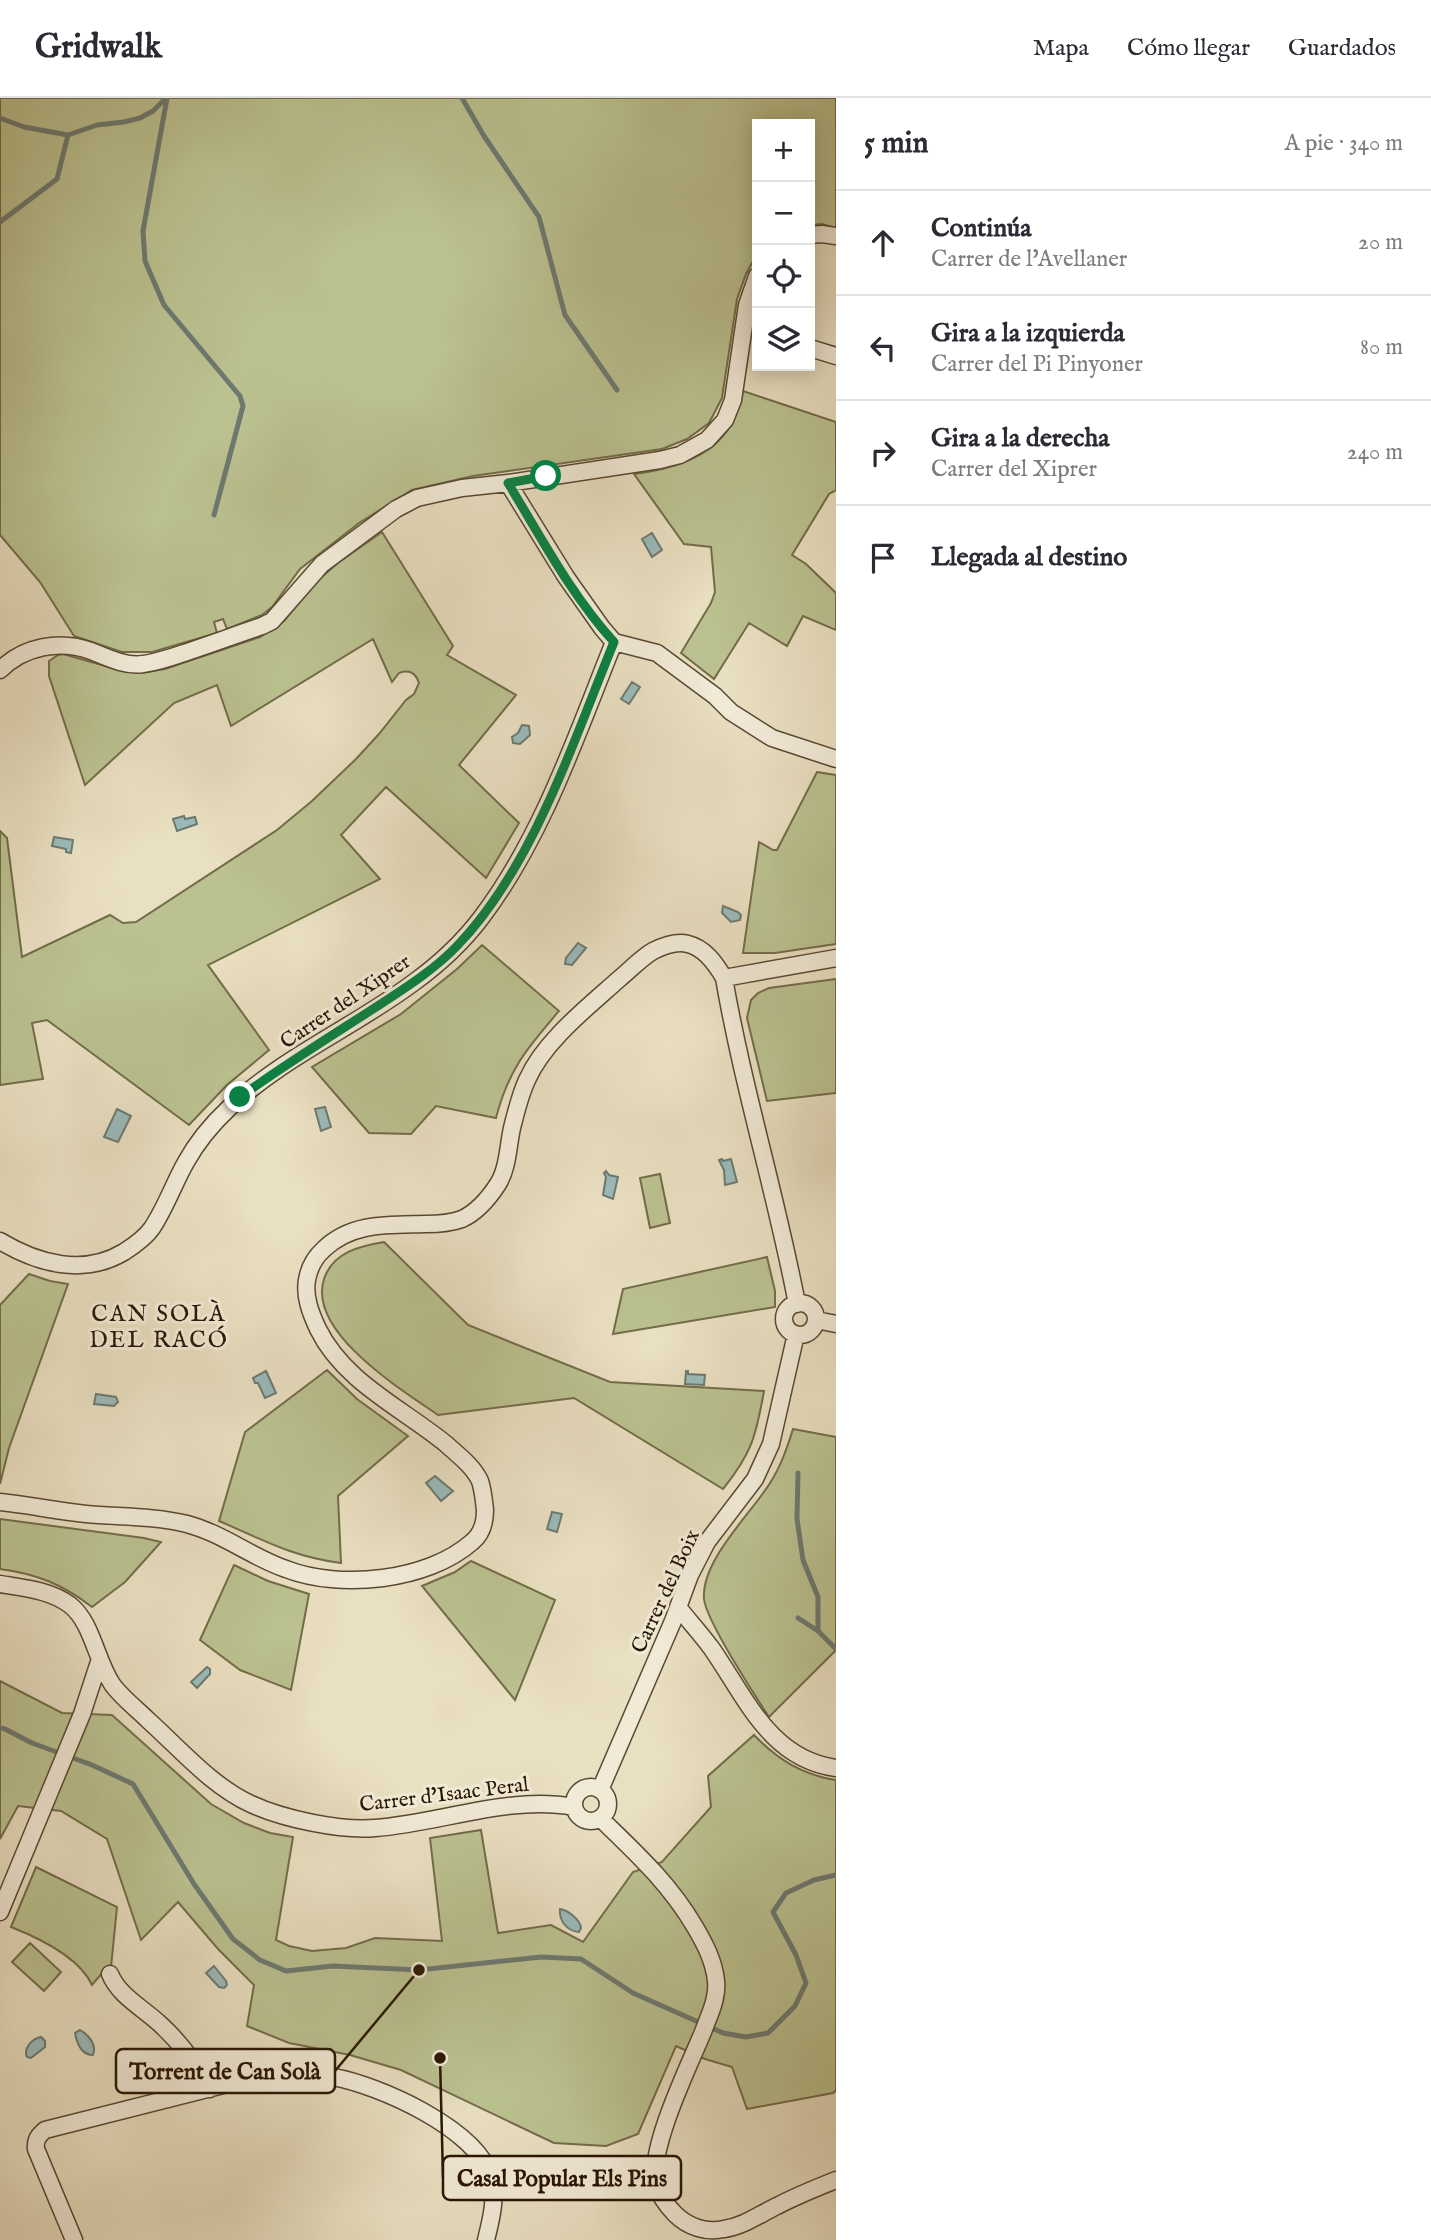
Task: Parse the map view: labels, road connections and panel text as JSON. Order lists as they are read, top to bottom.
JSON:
{
  "streets": {
    "street": ["Carrer del Xiprer", "Carrer del Boix", "Carrer d'Isaac Peral"]
  },
  "crossings": [
    ["Carrer del Boix", "Carrer d'Isaac Peral"]
  ],
  "districts": ["CAN SOLÀ DEL RACÓ"],
  "places": ["Torrent de Can Solà", "Casal Popular Els Pins"],
  "page": {
    "header": "Gridwalk",
    "nav": ["Mapa", "Cómo llegar", "Guardados"],
    "heading": ["5 min", "A pie · 340 m"],
    "map_buttons": ["+", "−"],
    "list": [
      ["Continúa", "Carrer de l'Avellaner", "20 m"],
      ["Gira a la izquierda", "Carrer del Pi Pinyoner", "80 m"],
      ["Gira a la derecha", "Carrer del Xiprer", "240 m"],
      "Llegada al destino"
    ]
  }
}
